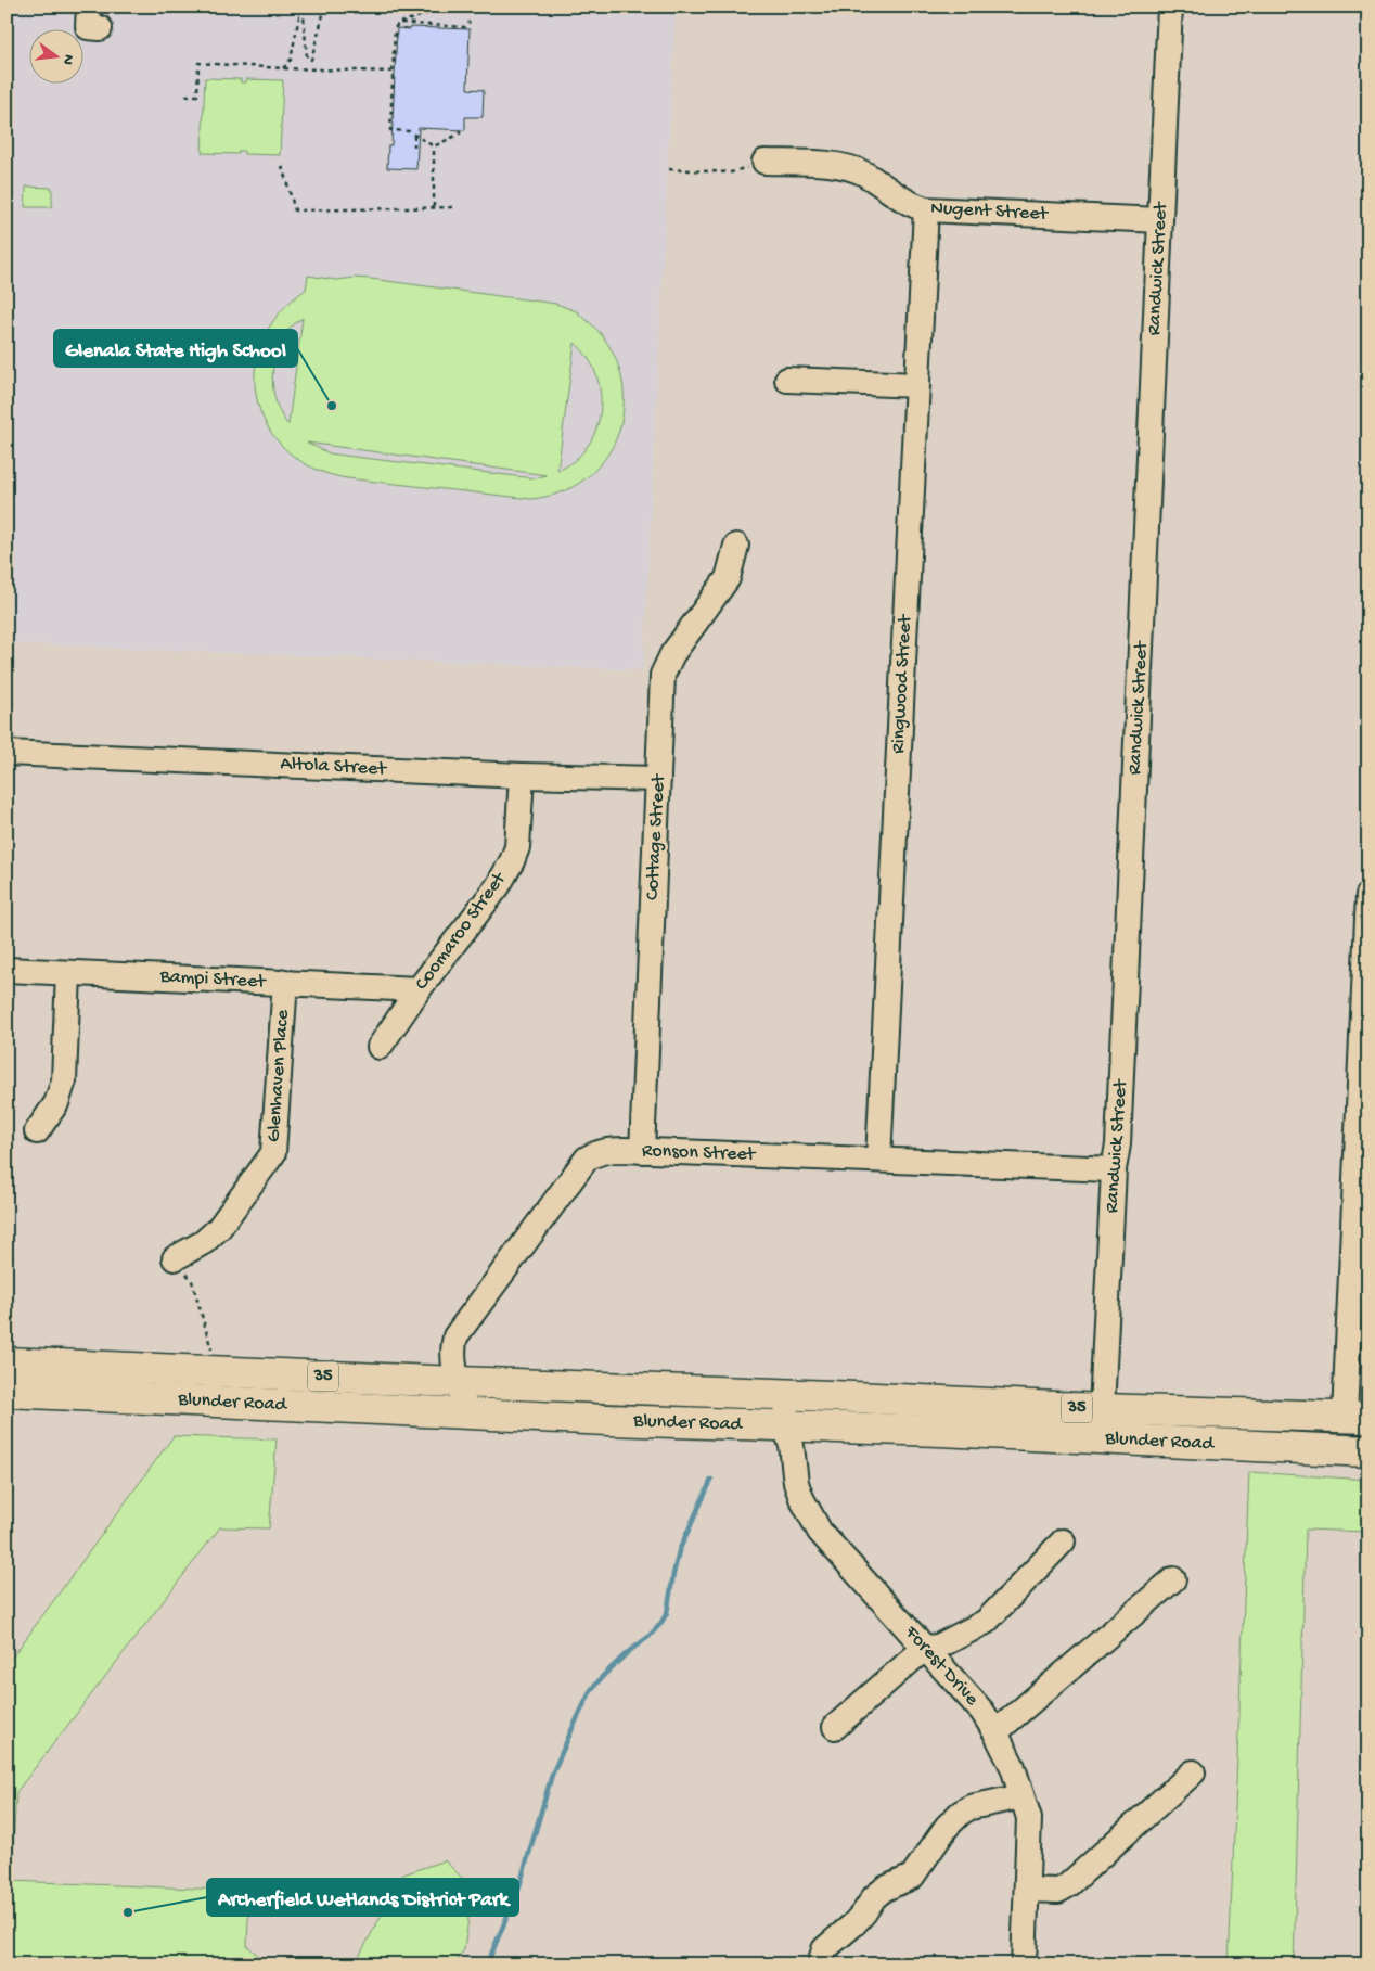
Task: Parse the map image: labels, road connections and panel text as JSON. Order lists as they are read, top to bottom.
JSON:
{
  "streets": {
    "main road": ["35", "Blunder Road"],
    "street": [
      "Nugent Street",
      "Randwick Street",
      "Ringwood Street",
      "Altola Street",
      "Cottage Street",
      "Coomaroo Street",
      "Bampi Street",
      "Glenhaven Place",
      "Ronson Street",
      "Forest Drive"
    ]
  },
  "crossings": [
    ["Nugent Street", "Randwick Street"],
    ["Nugent Street", "Ringwood Street"],
    ["Randwick Street", "Ronson Street"],
    ["Randwick Street", "Blunder Road"],
    ["Ringwood Street", "Ronson Street"],
    ["Altola Street", "Cottage Street"],
    ["Altola Street", "Coomaroo Street"],
    ["Cottage Street", "Ronson Street"],
    ["Coomaroo Street", "Bampi Street"],
    ["Bampi Street", "Glenhaven Place"],
    ["Ronson Street", "Blunder Road"],
    ["Blunder Road", "Forest Drive"]
  ],
  "places": ["Glenala State High School", "Archerfield Wetlands District Park"],
  "north": "right"
}
